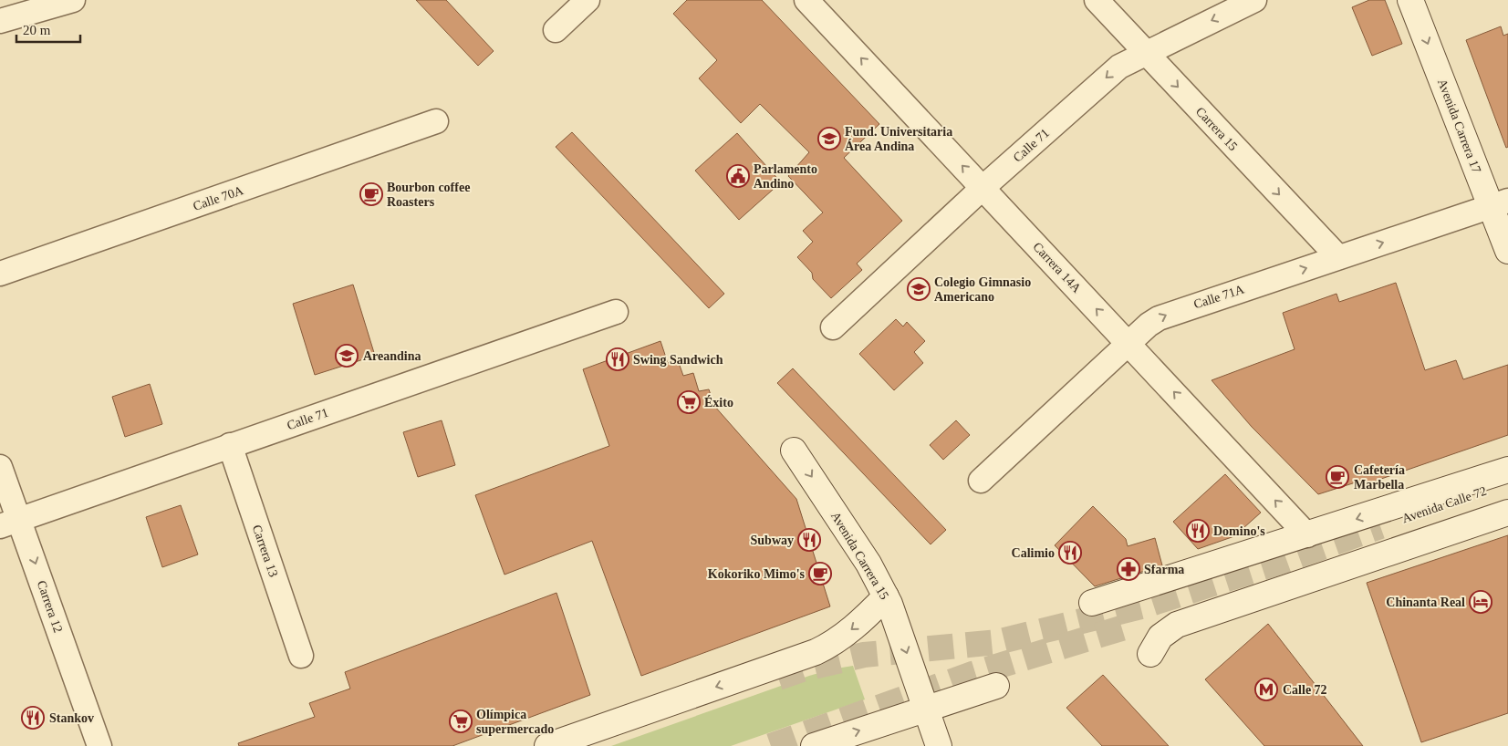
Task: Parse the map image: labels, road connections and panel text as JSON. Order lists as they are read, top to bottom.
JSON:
{
  "streets": {
    "main road": ["Avenida Carrera 17", "Avenida Calle 72", "Avenida Carrera 15"],
    "street": [
      "Carrera 15",
      "Calle 71",
      "Calle 70A",
      "Carrera 14A",
      "Calle 71A",
      "Carrera 13",
      "Carrera 12"
    ]
  },
  "crossings": [
    ["Avenida Carrera 17", "Calle 71A"],
    ["Carrera 15", "Calle 71"],
    ["Carrera 15", "Calle 71A"],
    ["Calle 71", "Carrera 14A"],
    ["Calle 71", "Carrera 13"],
    ["Calle 71", "Carrera 12"],
    ["Carrera 14A", "Calle 71A"]
  ],
  "one_way": [
    "Avenida Carrera 17",
    "Carrera 15",
    "Carrera 14A",
    "Calle 71A",
    "Avenida Carrera 15",
    "Carrera 12"
  ],
  "places": {
    "school or university": ["Fund. Universitaria Área Andina", "Colegio Gimnasio Americano", "Areandina"],
    "public building": ["Parlamento Andino"],
    "cafe": ["Bourbon coffee Roasters", "Cafetería Marbella", "Kokoriko Mimo's"],
    "restaurant": [
      "Swing Sandwich",
      "Domino's",
      "Subway",
      "Calimio",
      "Stankov"
    ],
    "supermarket": ["Éxito", "Olímpica supermercado"],
    "pharmacy": ["Sfarma"],
    "hotel": ["Chinanta Real"],
    "metro station": ["Calle 72"]
  },
  "scale_bar": "20 m"
}
